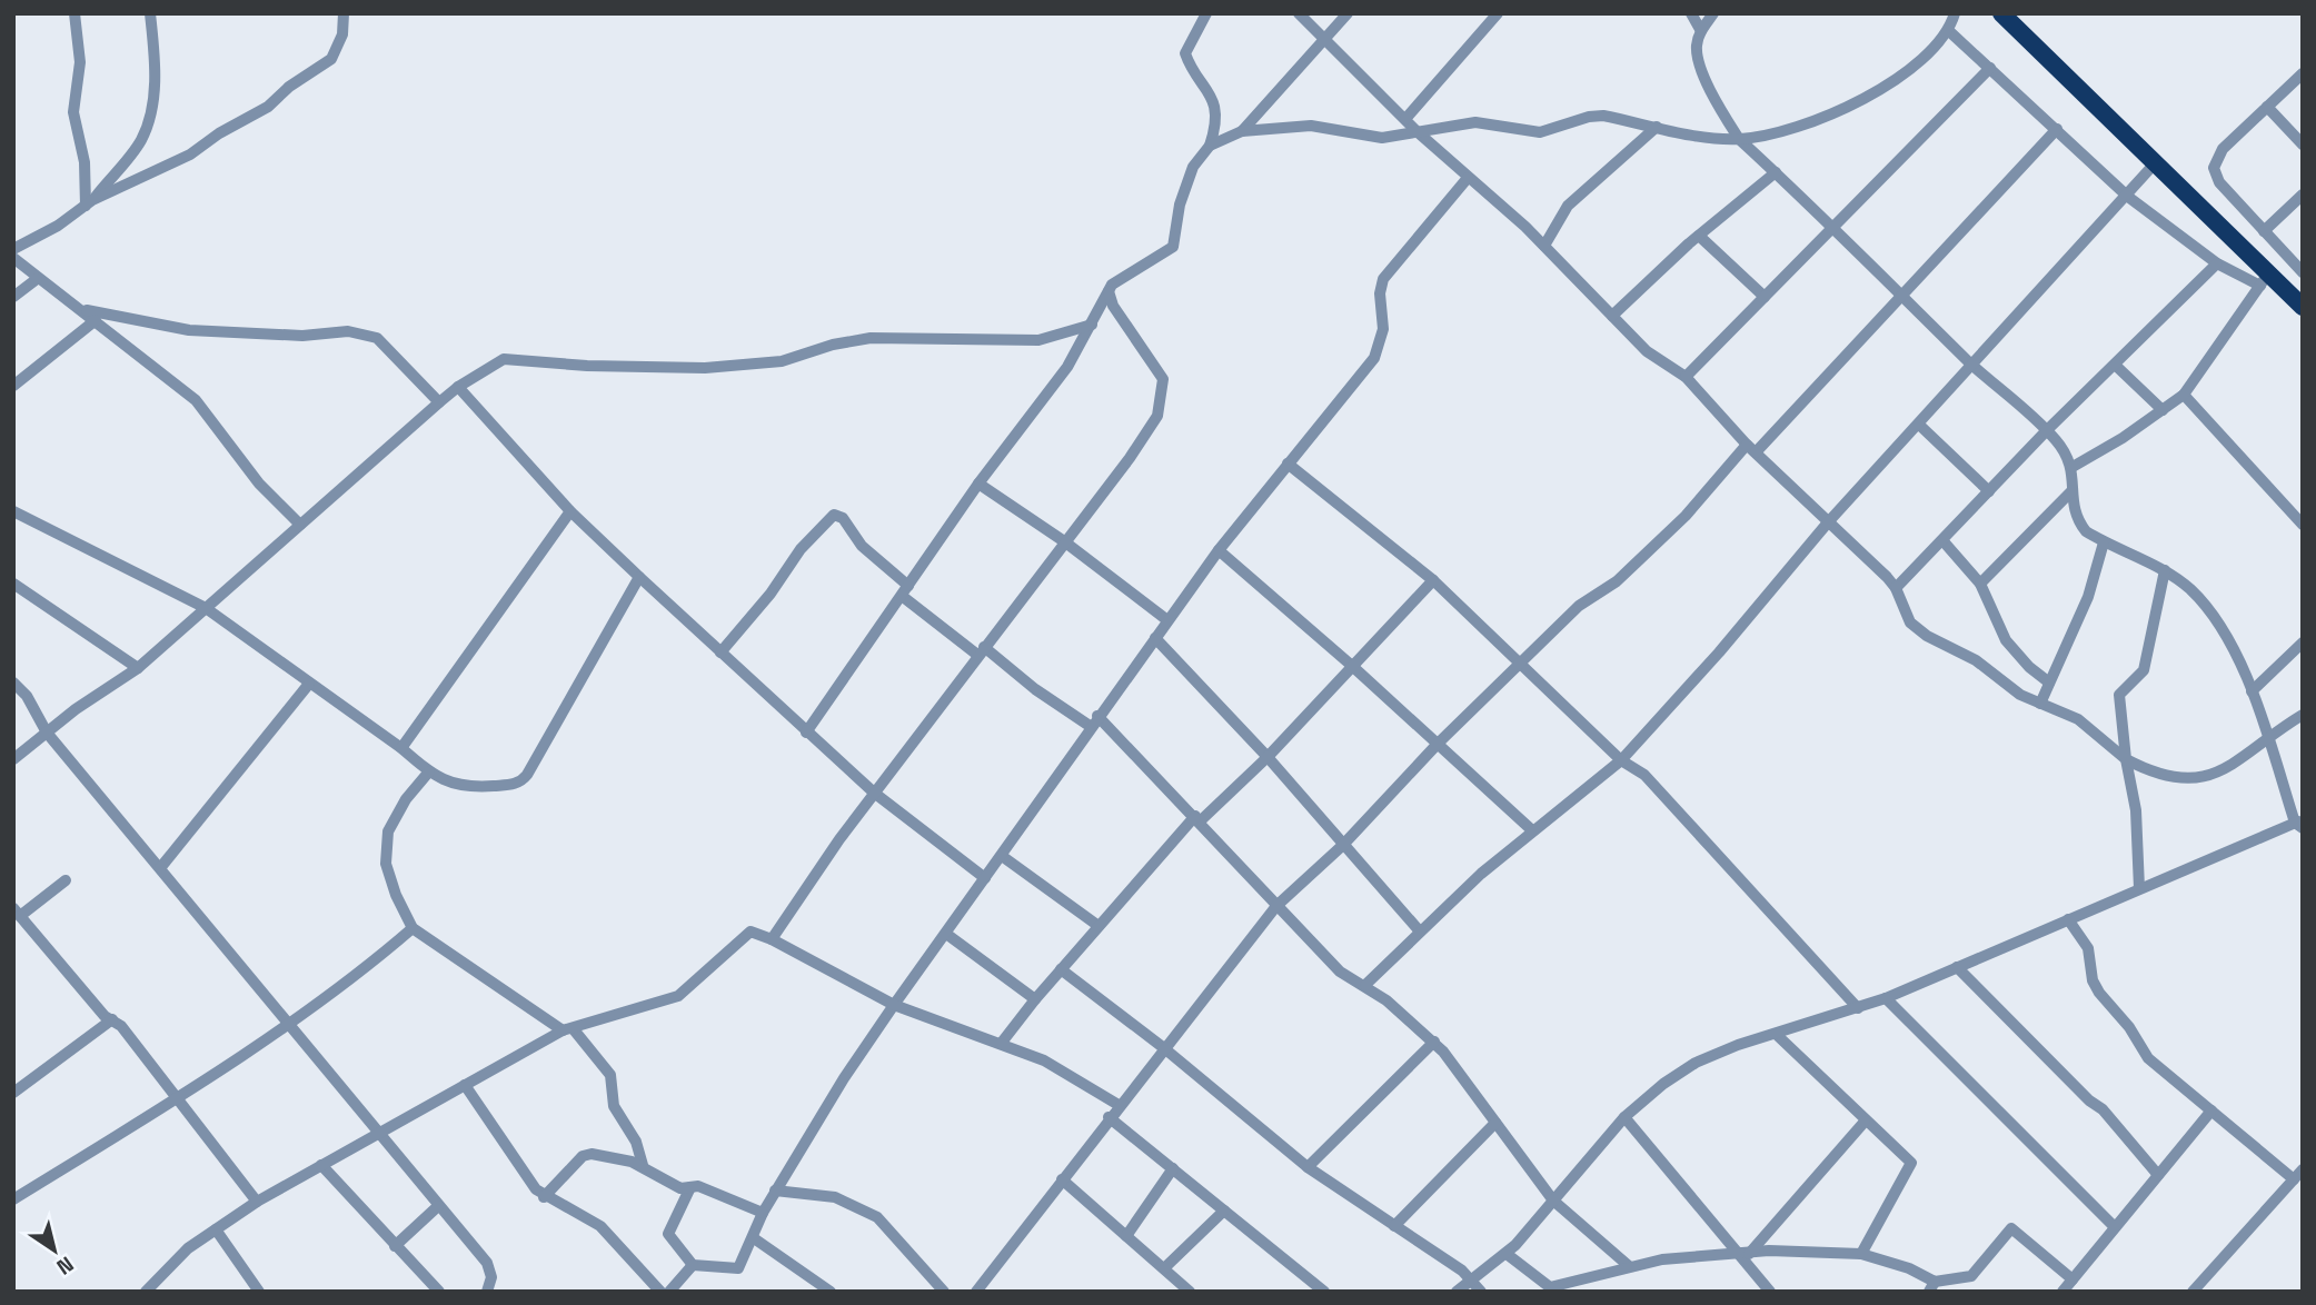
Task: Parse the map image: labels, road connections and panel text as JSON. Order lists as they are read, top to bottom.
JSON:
{
  "north": "bottom right"
}
